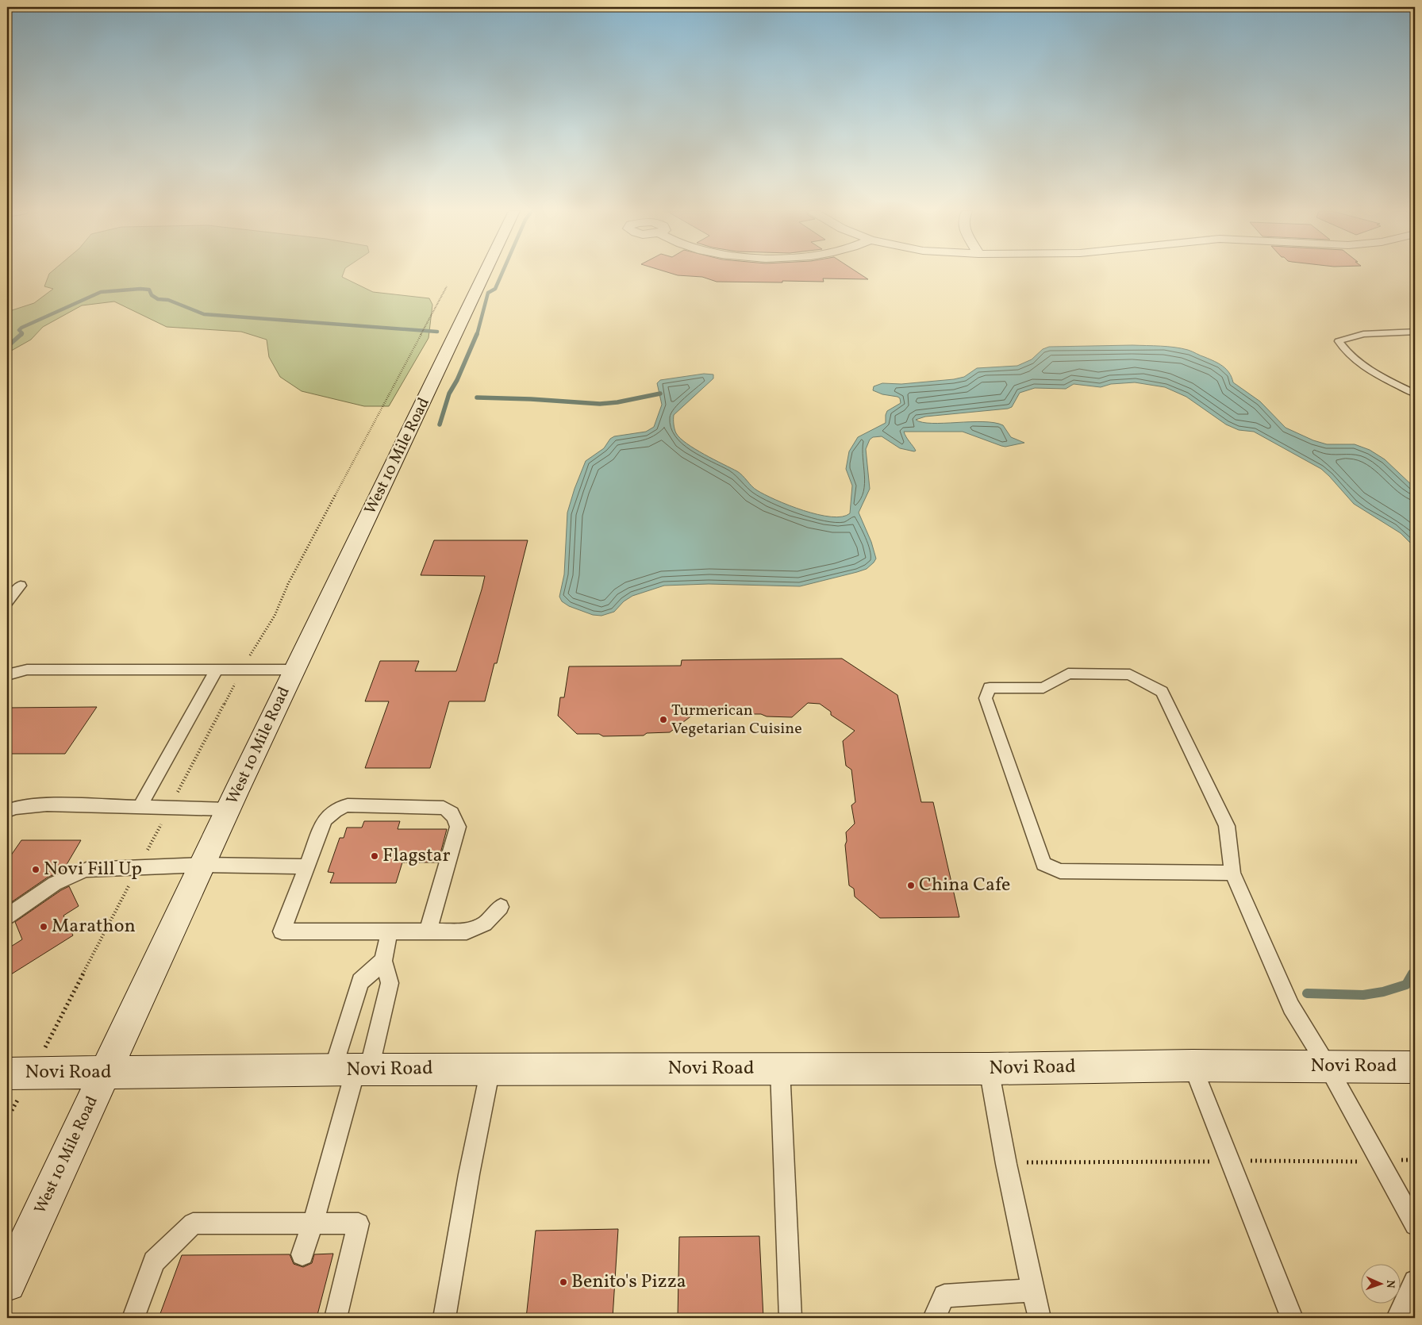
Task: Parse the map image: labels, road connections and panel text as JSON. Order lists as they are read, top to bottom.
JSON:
{
  "streets": {
    "main road": ["West 10 Mile Road", "Novi Road"]
  },
  "crossings": [
    ["West 10 Mile Road", "Novi Road"]
  ],
  "places": [
    "Turmerican Vegetarian Cuisine",
    "Flagstar",
    "Novi Fill Up",
    "China Cafe",
    "Marathon",
    "Benito's Pizza"
  ],
  "north": "right"
}
